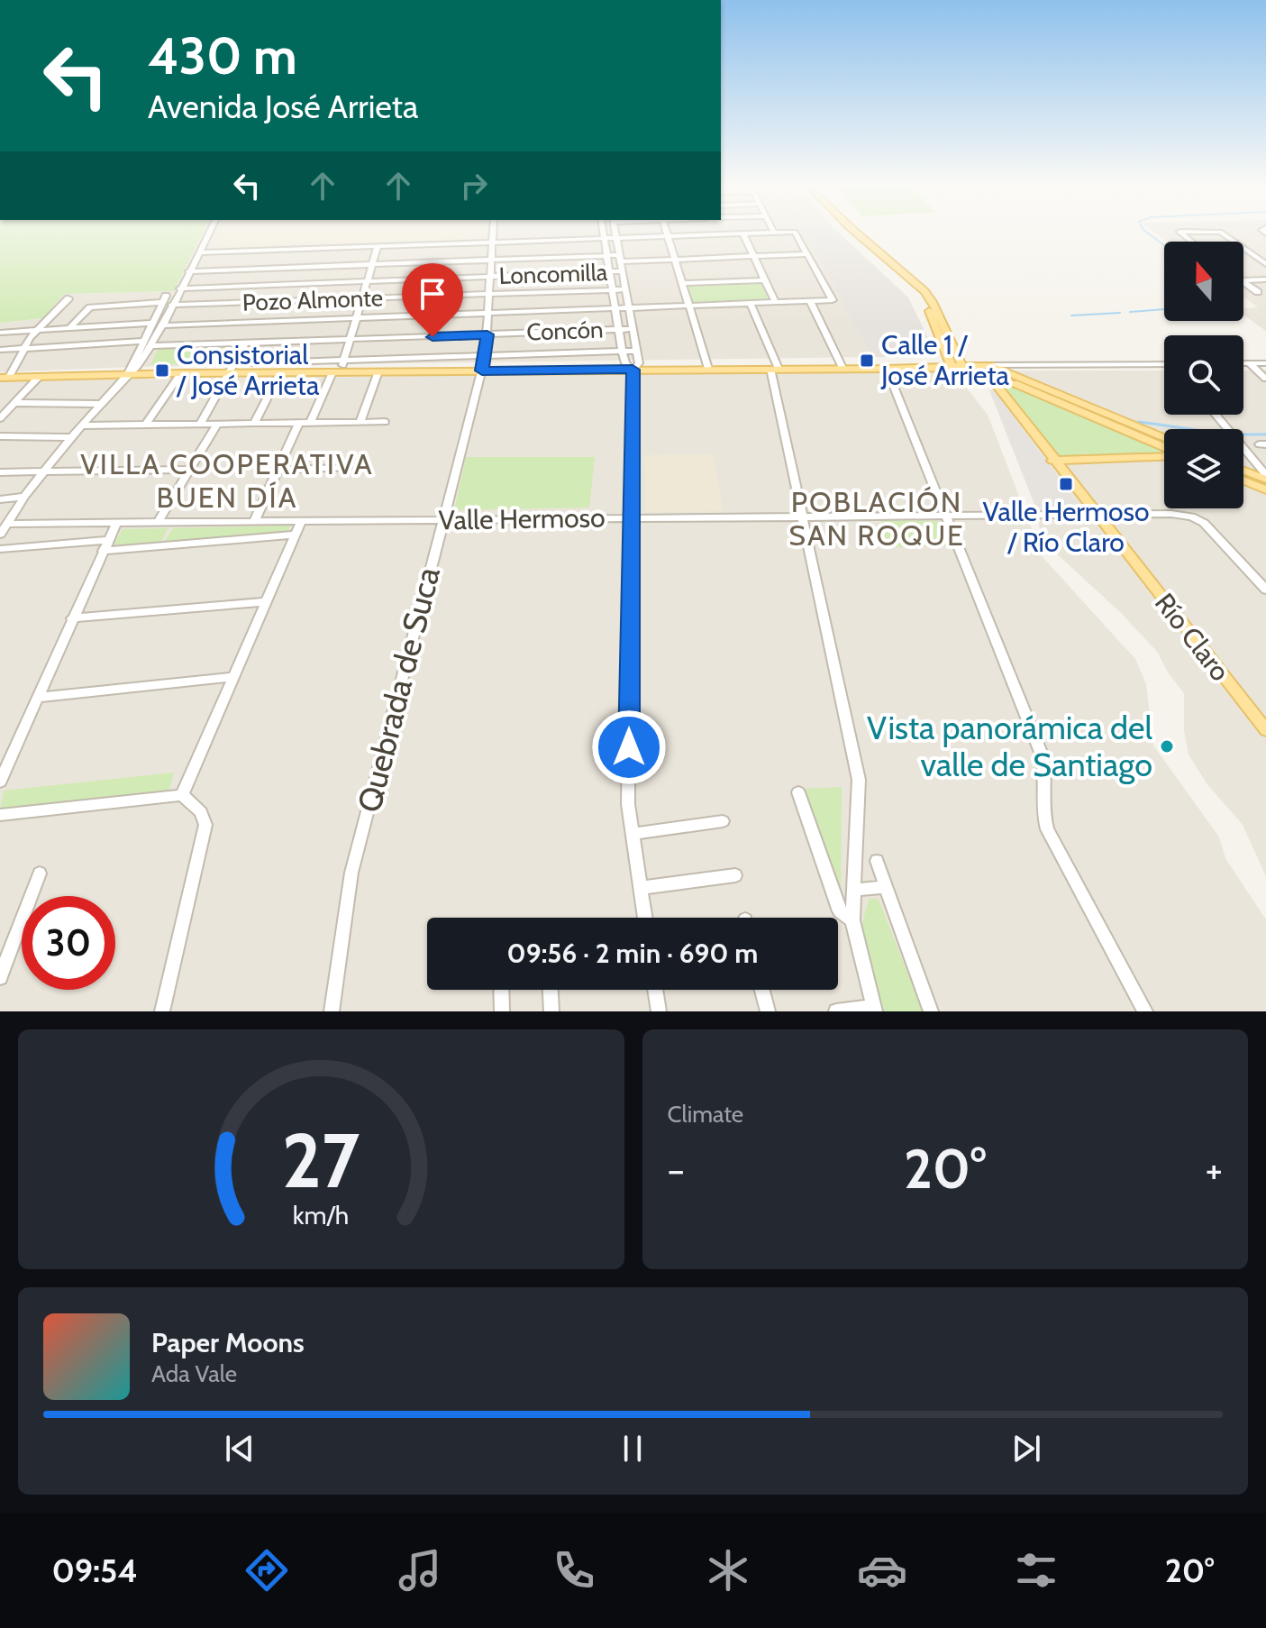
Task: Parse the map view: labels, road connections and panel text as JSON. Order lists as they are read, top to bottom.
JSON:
{
  "streets": {
    "main road": ["Río Claro"],
    "street": [
      "Loncomilla",
      "Pozo Almonte",
      "Concón",
      "Valle Hermoso",
      "Quebrada de Suca"
    ]
  },
  "crossings": [
    ["Loncomilla", "Quebrada de Suca"],
    ["Pozo Almonte", "Quebrada de Suca"],
    ["Concón", "Quebrada de Suca"],
    ["Valle Hermoso", "Río Claro"],
    ["Valle Hermoso", "Quebrada de Suca"]
  ],
  "districts": ["VILLA COOPERATIVA BUEN DÍA", "POBLACIÓN SAN ROQUE"],
  "places": {
    "transit": ["Calle 1 / José Arrieta", "Consistorial / José Arrieta", "Valle Hermoso / Río Claro"],
    "other": ["Vista panorámica del valle de Santiago"]
  },
  "north": "top",
  "page": {
    "turn": ["430 m", "Avenida José Arrieta"],
    "limit": "30",
    "trip": "09:56 · 2 min · 690 m",
    "tile": "Climate",
    "heat": ["−", "20°", "+"],
    "song": ["Paper Moons", "Ada Vale"],
    "tabs": ["09:54", "20°"],
    "gauge": ["27", "km/h"]
  }
}
